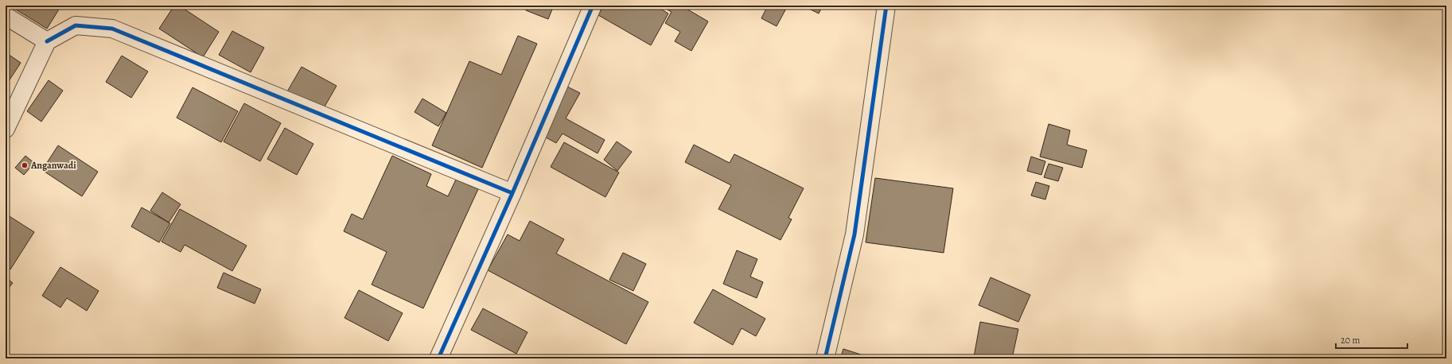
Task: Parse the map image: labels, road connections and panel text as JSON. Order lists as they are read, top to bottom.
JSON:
{
  "places": ["Anganwadi"],
  "scale_bar": "20 m"
}
